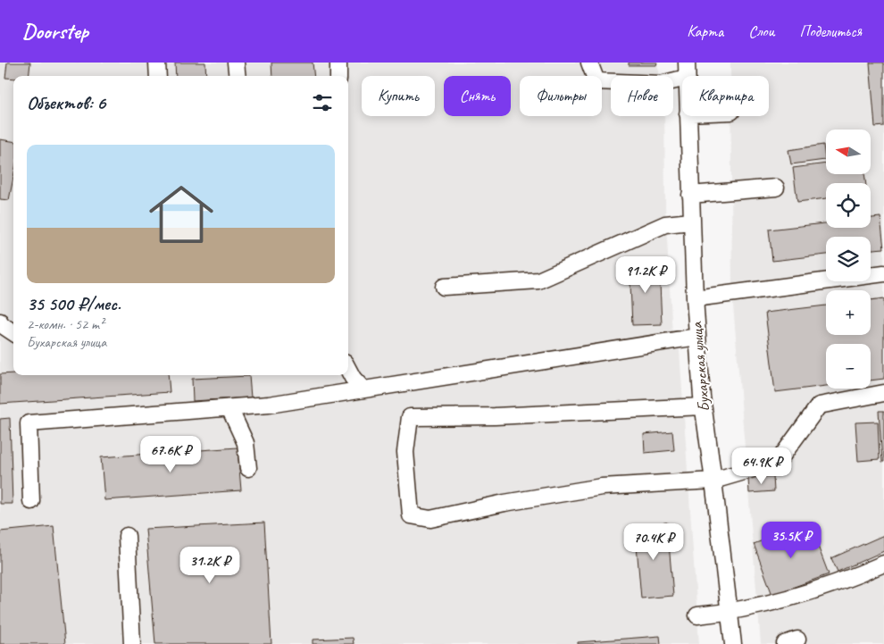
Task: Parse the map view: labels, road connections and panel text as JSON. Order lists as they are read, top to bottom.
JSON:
{
  "streets": {
    "street": ["Бухарская улица"]
  },
  "north": "left",
  "page": {
    "header": "Doorstep",
    "nav": ["Карта", "Слои", "Поделиться"],
    "chip": [
      "Купить",
      "Снять",
      "Фильтры",
      "Новое",
      "Квартира"
    ],
    "heading": "Объектов: 6",
    "map_buttons": ["+", "−"],
    "list": [
      {
        "name": "35 500 ₽/мес.",
        "note": "2-комн. · 52 m² · Бухарская улица"
      }
    ],
    "price": [
      "91.2K ₽",
      "67.6K ₽",
      "64.9K ₽",
      "35.5K ₽",
      "70.4K ₽",
      "31.2K ₽"
    ]
  }
}
